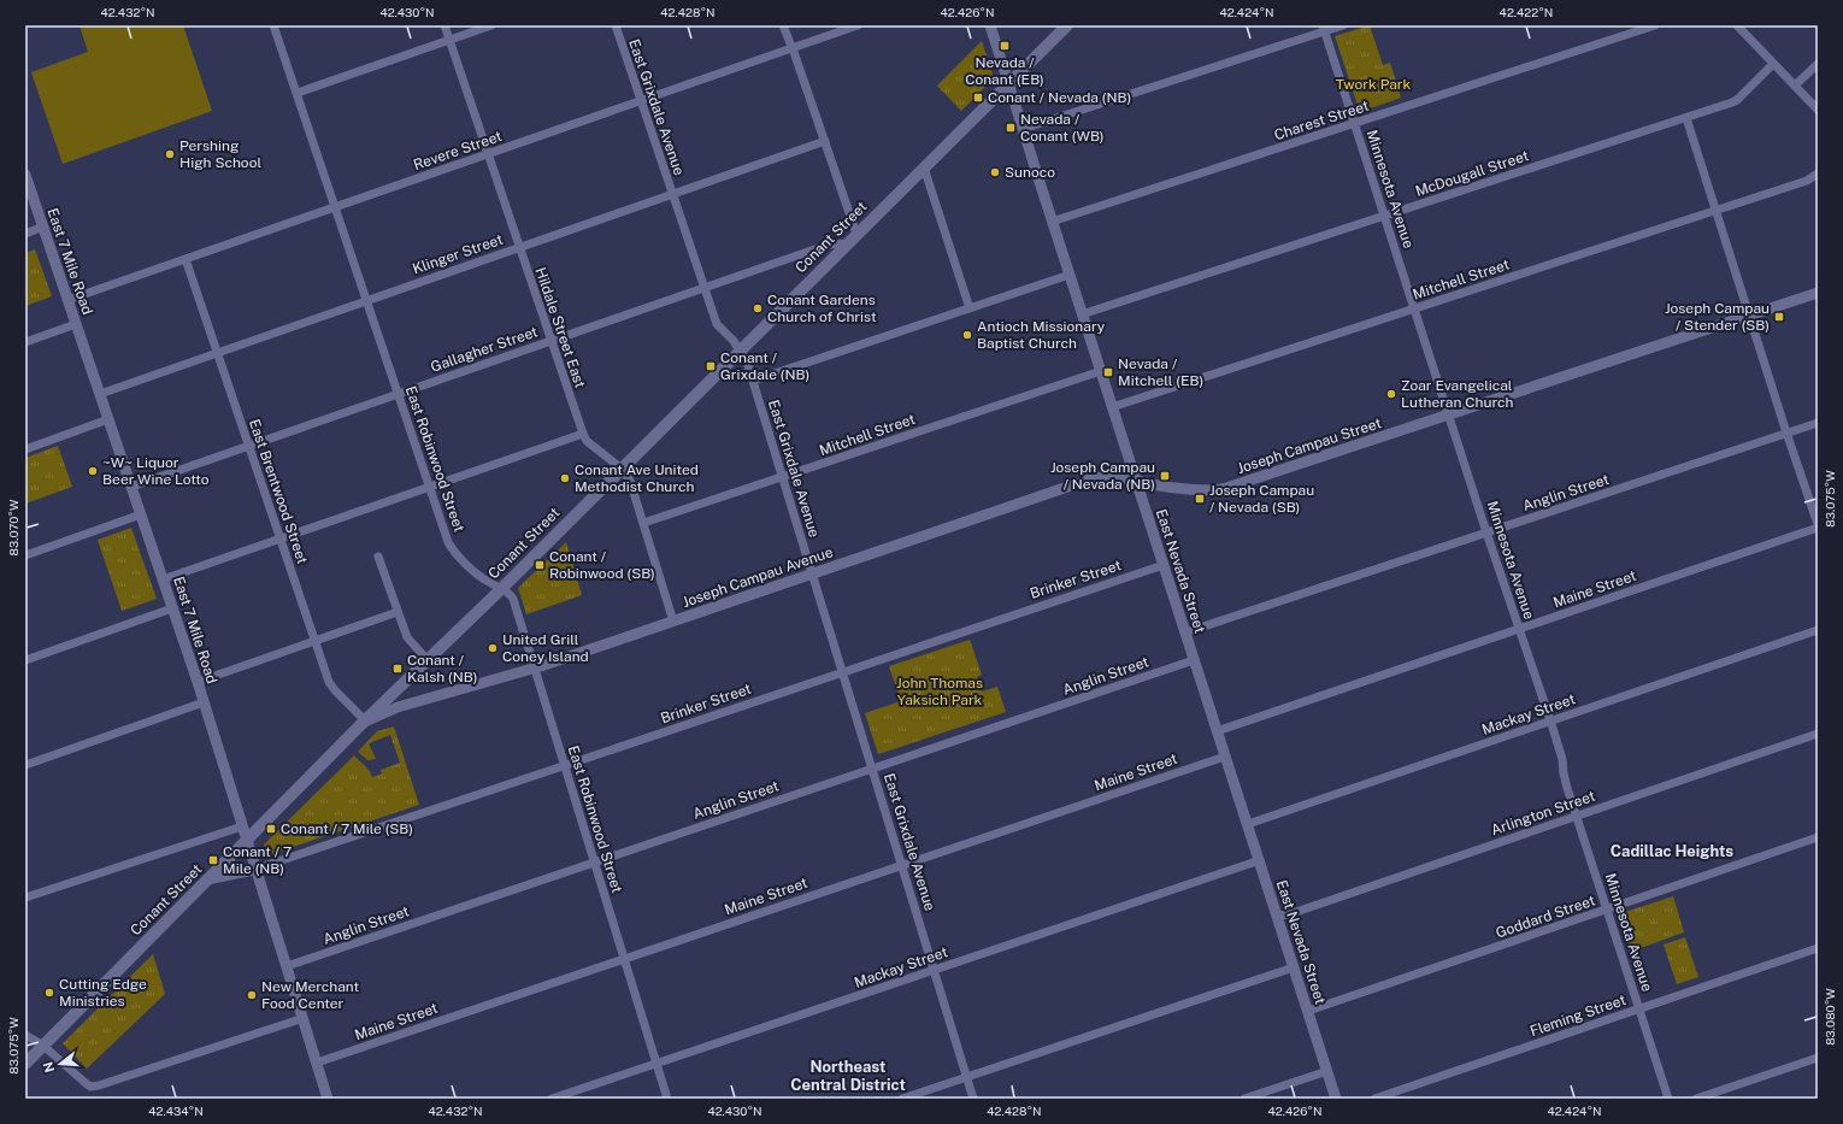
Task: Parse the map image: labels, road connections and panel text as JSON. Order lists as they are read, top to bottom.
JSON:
{
  "streets": {
    "main road": ["Conant Street"],
    "street": [
      "East Grixdale Avenue",
      "Charest Street",
      "Revere Street",
      "McDougall Street",
      "Minnesota Avenue",
      "Klinger Street",
      "East 7 Mile Road",
      "Mitchell Street",
      "Hildale Street East",
      "Gallagher Street",
      "Joseph Campau Street",
      "East Robinwood Street",
      "East Brentwood Street",
      "Anglin Street",
      "East Nevada Street",
      "Joseph Campau Avenue",
      "Brinker Street",
      "Maine Street",
      "Mackay Street",
      "Arlington Street",
      "Goddard Street",
      "Fleming Street"
    ]
  },
  "crossings": [
    ["East Grixdale Avenue", "Revere Street"],
    ["East Grixdale Avenue", "Conant Street"],
    ["East Grixdale Avenue", "Klinger Street"],
    ["East Grixdale Avenue", "Mitchell Street"],
    ["East Grixdale Avenue", "Gallagher Street"],
    ["East Grixdale Avenue", "Anglin Street"],
    ["East Grixdale Avenue", "Joseph Campau Avenue"],
    ["East Grixdale Avenue", "Brinker Street"],
    ["East Grixdale Avenue", "Maine Street"],
    ["East Grixdale Avenue", "Mackay Street"],
    ["Charest Street", "Minnesota Avenue"],
    ["Charest Street", "East Nevada Street"],
    ["Revere Street", "East 7 Mile Road"],
    ["Revere Street", "Hildale Street East"],
    ["Revere Street", "East Robinwood Street"],
    ["Revere Street", "East Brentwood Street"],
    ["McDougall Street", "Minnesota Avenue"],
    ["McDougall Street", "East Nevada Street"],
    ["Minnesota Avenue", "Mitchell Street"],
    ["Minnesota Avenue", "Joseph Campau Street"],
    ["Minnesota Avenue", "Anglin Street"],
    ["Minnesota Avenue", "Maine Street"],
    ["Minnesota Avenue", "Mackay Street"],
    ["Minnesota Avenue", "Arlington Street"],
    ["Minnesota Avenue", "Goddard Street"],
    ["Minnesota Avenue", "Fleming Street"],
    ["Conant Street", "East 7 Mile Road"],
    ["Conant Street", "Hildale Street East"],
    ["Conant Street", "Gallagher Street"],
    ["Conant Street", "East Robinwood Street"],
    ["Conant Street", "East Brentwood Street"],
    ["Conant Street", "East Nevada Street"],
    ["Conant Street", "Joseph Campau Avenue"],
    ["Klinger Street", "East 7 Mile Road"],
    ["Klinger Street", "Hildale Street East"],
    ["Klinger Street", "East Robinwood Street"],
    ["Klinger Street", "East Brentwood Street"],
    ["East 7 Mile Road", "Gallagher Street"],
    ["East 7 Mile Road", "Anglin Street"],
    ["East 7 Mile Road", "Brinker Street"],
    ["East 7 Mile Road", "Maine Street"],
    ["Mitchell Street", "Hildale Street East"],
    ["Mitchell Street", "East Nevada Street"],
    ["Hildale Street East", "Gallagher Street"],
    ["Hildale Street East", "Joseph Campau Avenue"],
    ["Gallagher Street", "East Robinwood Street"],
    ["Gallagher Street", "East Brentwood Street"],
    ["Joseph Campau Street", "Joseph Campau Avenue"],
    ["East Robinwood Street", "Anglin Street"],
    ["East Robinwood Street", "Joseph Campau Avenue"],
    ["East Robinwood Street", "Brinker Street"],
    ["East Robinwood Street", "Maine Street"],
    ["East Robinwood Street", "Mackay Street"],
    ["East Brentwood Street", "Joseph Campau Avenue"],
    ["Anglin Street", "East Nevada Street"],
    ["East Nevada Street", "Joseph Campau Avenue"],
    ["East Nevada Street", "Brinker Street"],
    ["East Nevada Street", "Maine Street"],
    ["East Nevada Street", "Mackay Street"],
    ["East Nevada Street", "Arlington Street"],
    ["East Nevada Street", "Goddard Street"]
  ],
  "districts": ["Cadillac Heights", "Northeast Central District"],
  "parks": ["Twork Park", "John Thomas Yaksich Park"],
  "places": {
    "transit": [
      "Nevada / Conant (EB)",
      "Conant / Nevada (NB)",
      "Nevada / Conant (WB)",
      "Joseph Campau / Stender (SB)",
      "Conant / Grixdale (NB)",
      "Nevada / Mitchell (EB)",
      "Joseph Campau / Nevada (NB)",
      "Joseph Campau / Nevada (SB)",
      "Conant / Robinwood (SB)",
      "Conant / Kalsh (NB)",
      "Conant / 7 Mile (SB)",
      "Conant / 7 Mile (NB)"
    ],
    "other": [
      "Pershing High School",
      "Sunoco",
      "Conant Gardens Church of Christ",
      "Antioch Missionary Baptist Church",
      "Zoar Evangelical Lutheran Church",
      "~W~ Liquor Beer Wine Lotto",
      "Conant Ave United Methodist Church",
      "United Grill Coney Island",
      "Cutting Edge Ministries",
      "New Merchant Food Center"
    ]
  },
  "north": "left",
  "coordinates": [
    "42.432°N",
    "42.430°N",
    "42.428°N",
    "42.426°N",
    "42.424°N",
    "42.422°N",
    "83.075°W",
    "83.070°W",
    "83.080°W",
    "42.434°N"
  ]
}
